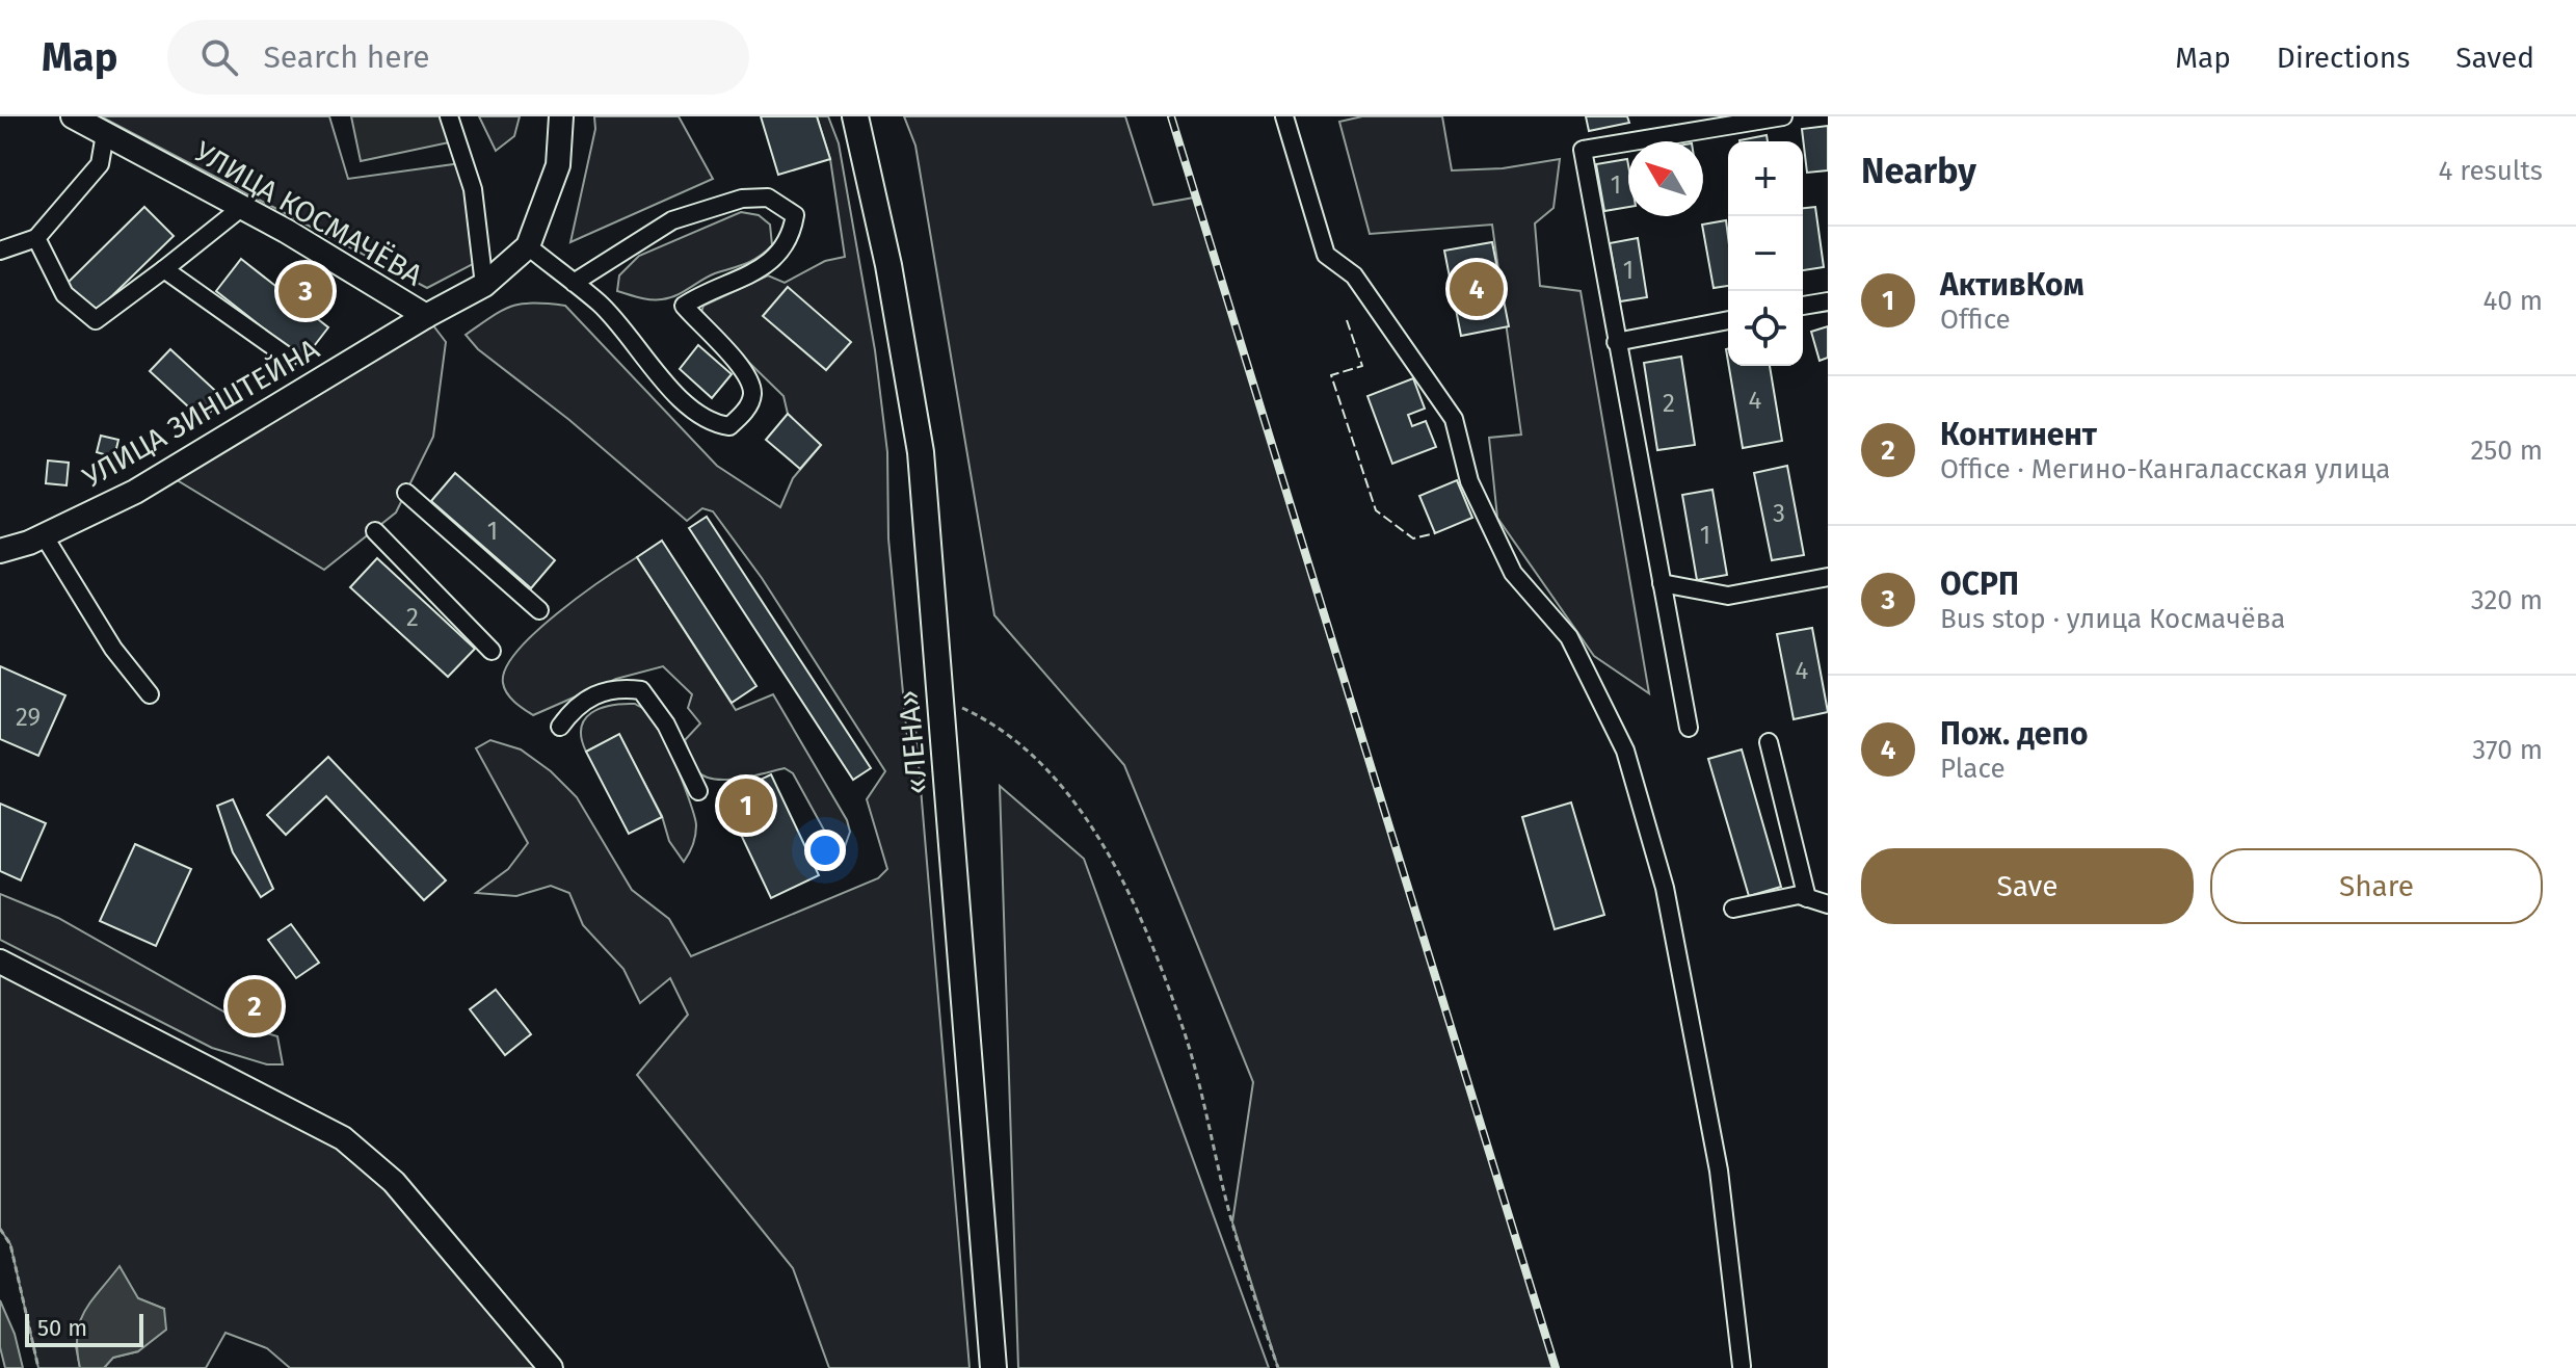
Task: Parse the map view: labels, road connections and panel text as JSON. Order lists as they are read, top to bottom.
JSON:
{
  "streets": {
    "highway": ["«ЛЕНА»"],
    "main road": ["УЛИЦА КОСМАЧЁВА", "УЛИЦА ЗИНШТЕЙНА"]
  },
  "crossings": [
    ["УЛИЦА КОСМАЧЁВА", "УЛИЦА ЗИНШТЕЙНА"]
  ],
  "house_numbers": [
    "1",
    "1",
    "4",
    "2",
    "3",
    "1",
    "1",
    "2",
    "4",
    "29"
  ],
  "scale_bar": "50 m",
  "north": "top left",
  "page": {
    "header": "Map",
    "search": "Search here",
    "nav": ["Map", "Directions", "Saved"],
    "heading": ["Nearby", "4 results"],
    "map_buttons": ["+", "−"],
    "list": [
      {
        "mark": "1",
        "name": "АктивКом",
        "note": "Office",
        "value": "40 m"
      },
      {
        "mark": "2",
        "name": "Континент",
        "note": "Office · Мегино-Кангаласская улица",
        "value": "250 m"
      },
      {
        "mark": "3",
        "name": "ОСРП",
        "note": "Bus stop · улица Космачёва",
        "value": "320 m"
      },
      {
        "mark": "4",
        "name": "Пож. депо",
        "note": "Place",
        "value": "370 m"
      }
    ],
    "pins": [
      "4",
      "3",
      "1",
      "2"
    ],
    "buttons": ["Save", "Share"],
    "scale": "50 m"
  }
}
